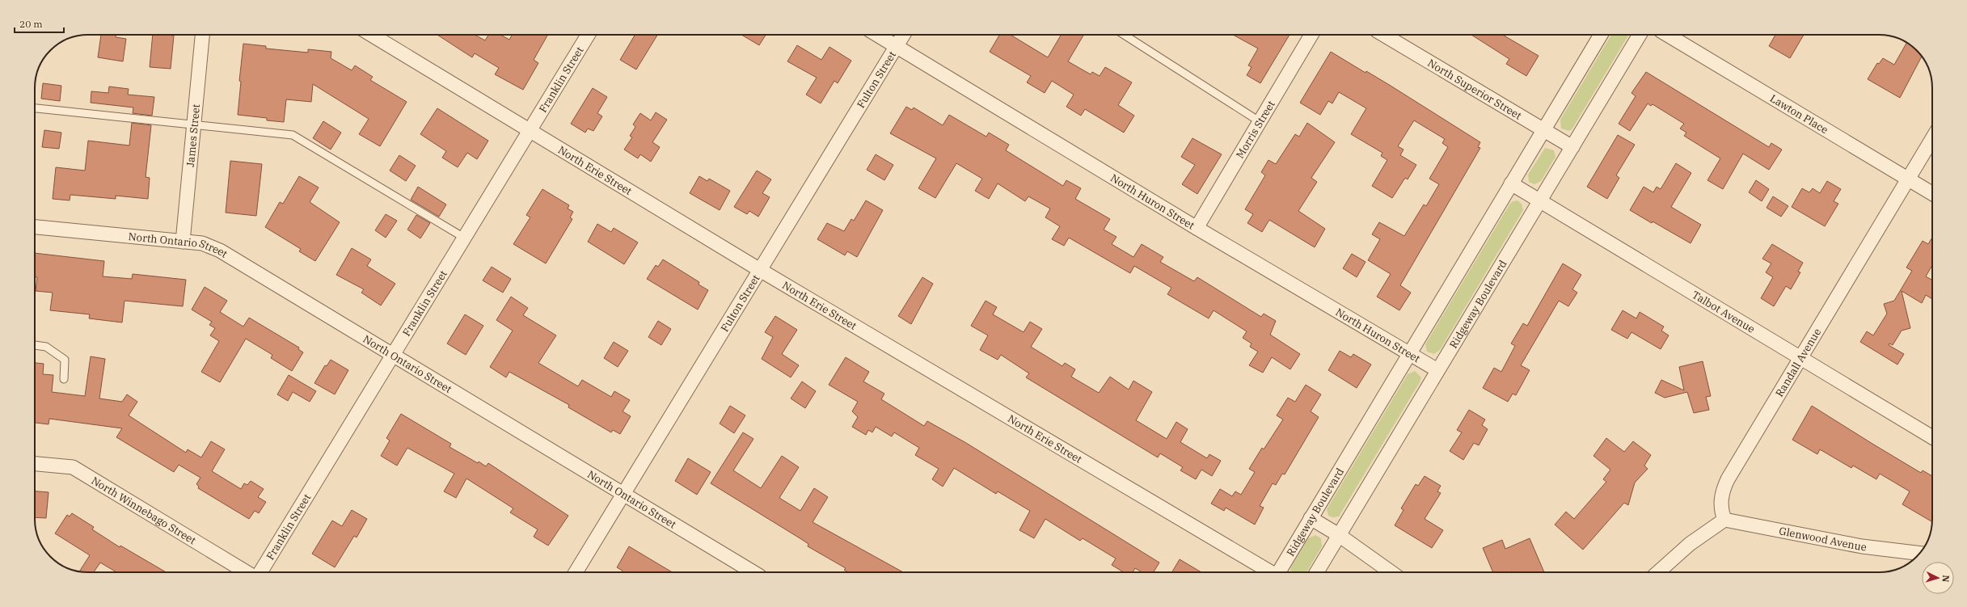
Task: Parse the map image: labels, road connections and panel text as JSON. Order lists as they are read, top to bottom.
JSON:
{
  "streets": {
    "street": [
      "Franklin Street",
      "Fulton Street",
      "North Superior Street",
      "Lawton Place",
      "Morris Street",
      "James Street",
      "North Erie Street",
      "North Huron Street",
      "North Ontario Street",
      "Ridgeway Boulevard",
      "Talbot Avenue",
      "Randall Avenue",
      "North Winnebago Street",
      "Glenwood Avenue"
    ]
  },
  "crossings": [
    ["Franklin Street", "North Erie Street"],
    ["Franklin Street", "North Ontario Street"],
    ["Fulton Street", "North Erie Street"],
    ["Fulton Street", "North Huron Street"],
    ["Fulton Street", "North Ontario Street"],
    ["North Superior Street", "Ridgeway Boulevard"],
    ["Lawton Place", "Randall Avenue"],
    ["Morris Street", "North Huron Street"],
    ["James Street", "North Ontario Street"],
    ["North Huron Street", "Ridgeway Boulevard"],
    ["Ridgeway Boulevard", "Talbot Avenue"],
    ["Talbot Avenue", "Randall Avenue"],
    ["Randall Avenue", "Glenwood Avenue"]
  ],
  "scale_bar": "20 m",
  "north": "right"
}
